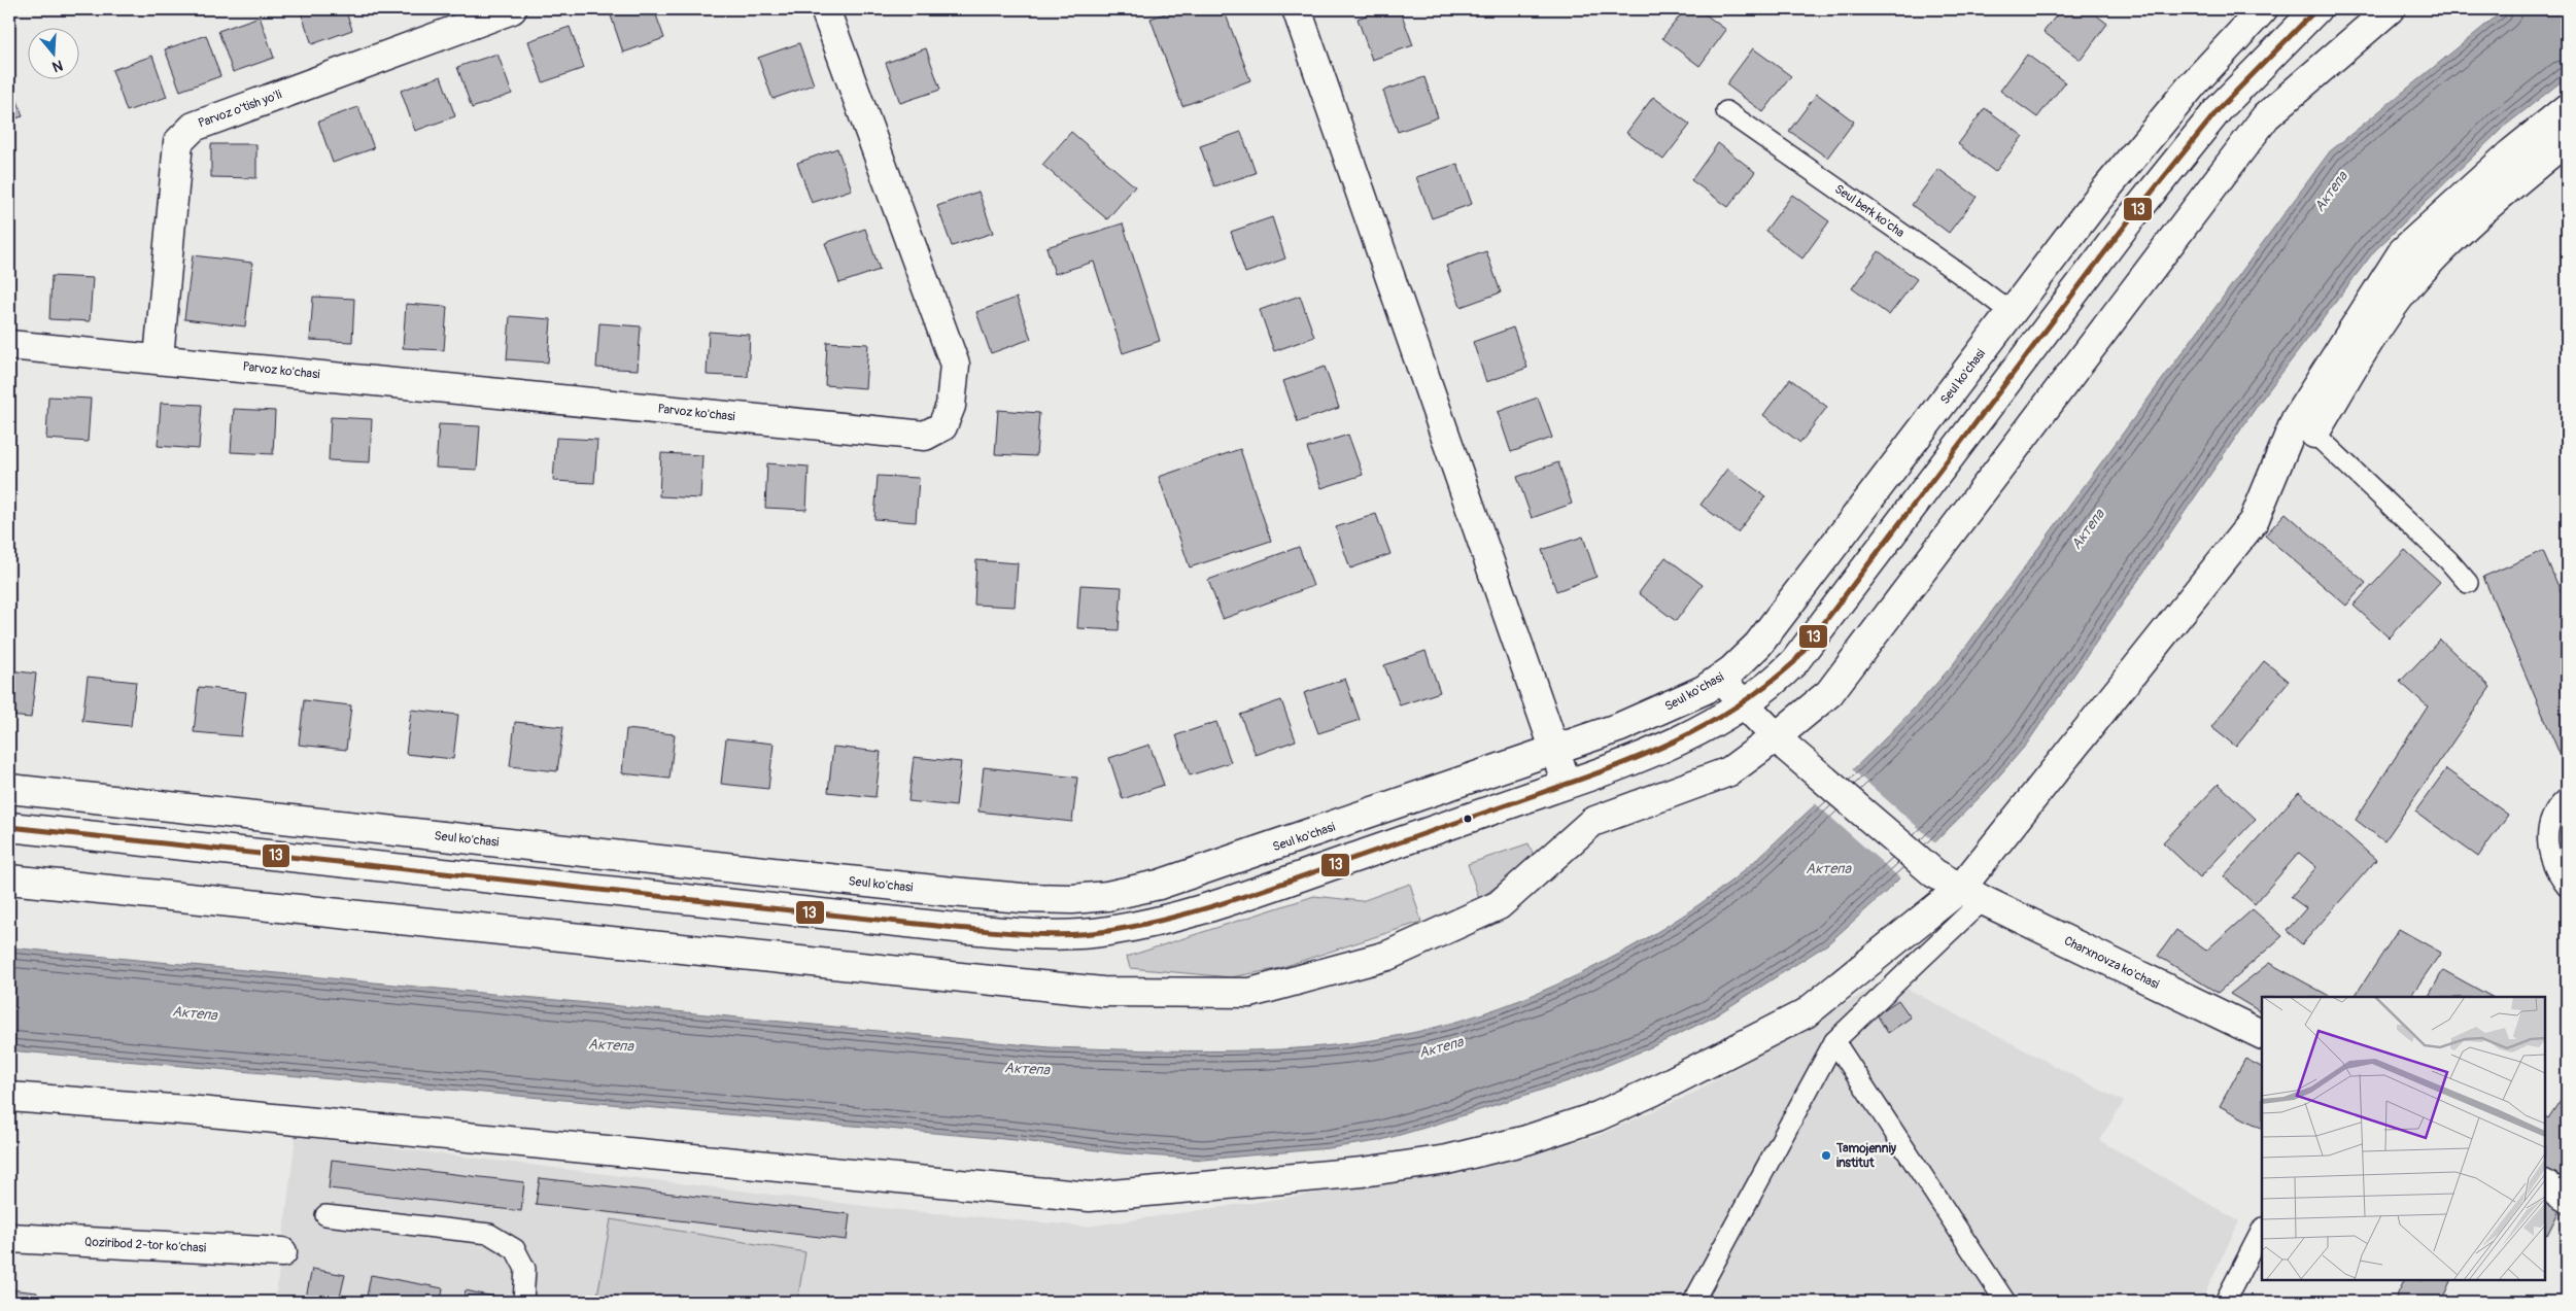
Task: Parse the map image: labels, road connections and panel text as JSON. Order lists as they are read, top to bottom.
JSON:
{
  "streets": {
    "street": [
      "Parvoz o'tish yo'li",
      "Parvoz ko'chasi",
      "Seul ko'chasi",
      "Charxnovza ko'chasi",
      "Qoziribod 2-tor ko‘chasi"
    ],
    "lane": ["Seul berk ko'cha"]
  },
  "crossings": [
    ["Parvoz o'tish yo'li", "Parvoz ko'chasi"],
    ["Seul berk ko'cha", "Seul ko'chasi"],
    ["Seul ko'chasi", "Charxnovza ko'chasi"]
  ],
  "water": ["Актепа"],
  "places": ["Tamojenniy institut"],
  "lines": ["transit line 13"],
  "north": "bottom"
}
